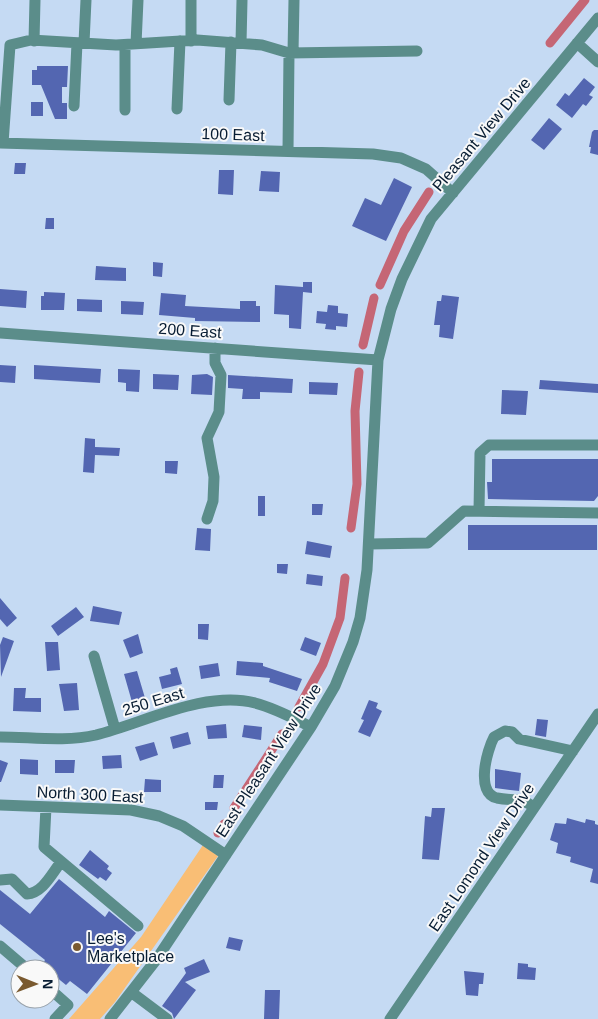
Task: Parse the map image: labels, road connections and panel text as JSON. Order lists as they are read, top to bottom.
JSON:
{
  "streets": {
    "street": [
      "100 East",
      "Pleasant View Drive",
      "200 East",
      "250 East",
      "East Pleasant View Drive",
      "North 300 East",
      "East Lomond View Drive"
    ]
  },
  "crossings": [
    ["100 East", "Pleasant View Drive"],
    ["Pleasant View Drive", "East Pleasant View Drive"],
    ["200 East", "East Pleasant View Drive"],
    ["250 East", "East Pleasant View Drive"],
    ["East Pleasant View Drive", "North 300 East"]
  ],
  "places": ["Lee's Marketplace"],
  "north": "right"
}
